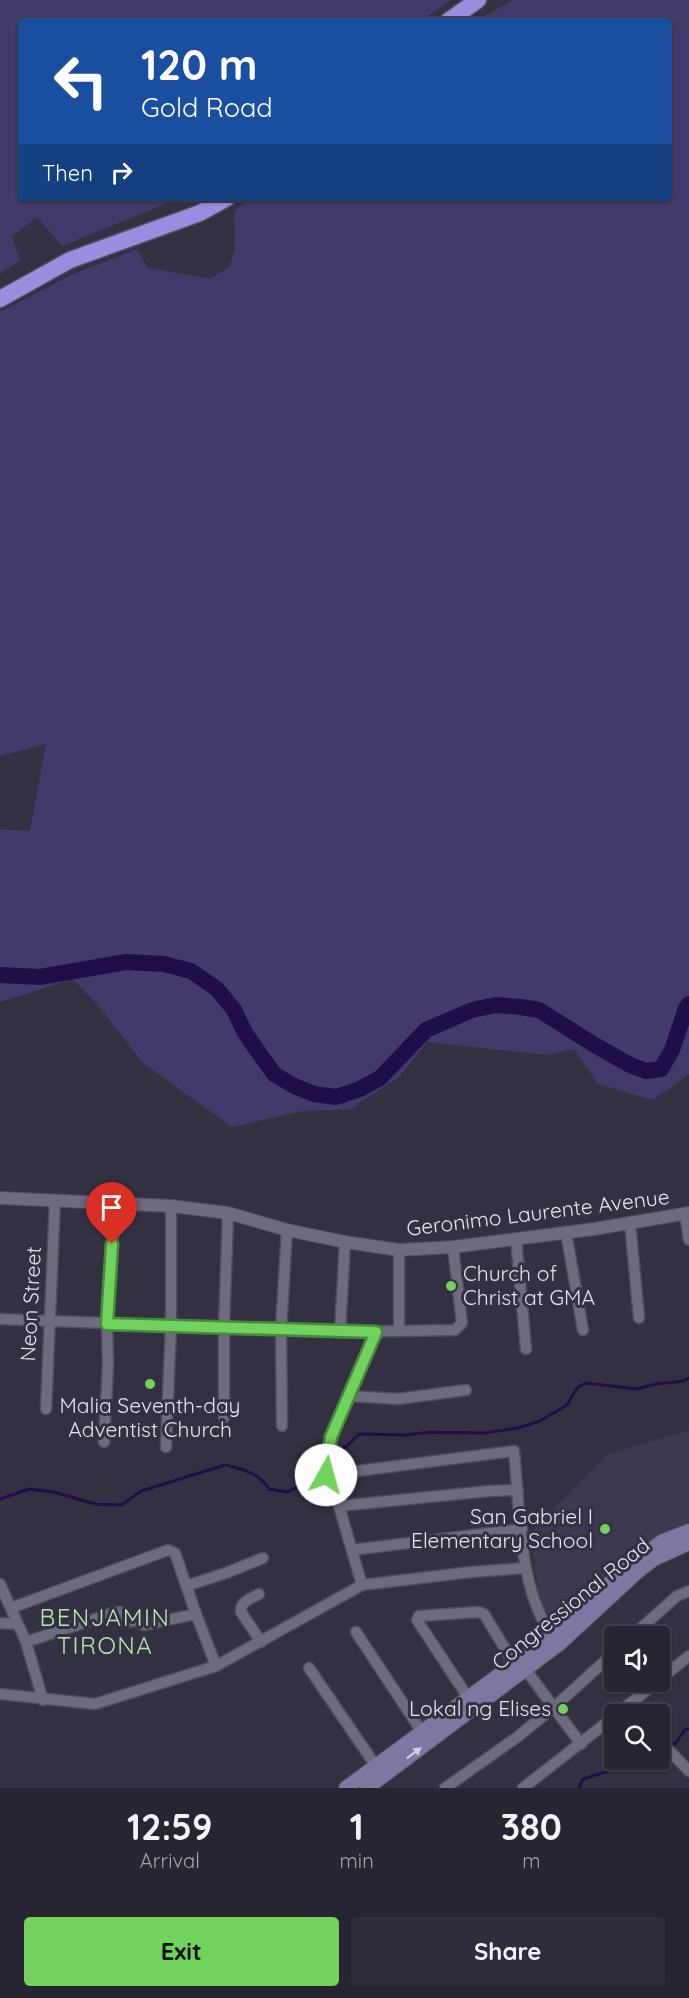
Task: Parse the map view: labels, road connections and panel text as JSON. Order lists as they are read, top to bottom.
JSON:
{
  "streets": {
    "main road": ["Congressional Road"],
    "street": ["Geronimo Laurente Avenue", "Neon Street"]
  },
  "crossings": [
    ["Geronimo Laurente Avenue", "Neon Street"]
  ],
  "districts": ["BENJAMIN TIRONA"],
  "places": [
    "Church of Christ at GMA",
    "Malia Seventh-day Adventist Church",
    "San Gabriel I Elementary School",
    "Lokal ng Elises"
  ],
  "page": {
    "turn": ["120 m", "Gold Road"],
    "then": "Then",
    "eta": [
      "12:59",
      "Arrival",
      "1",
      "min",
      "380",
      "m"
    ],
    "buttons": ["Exit", "Share"]
  }
}
